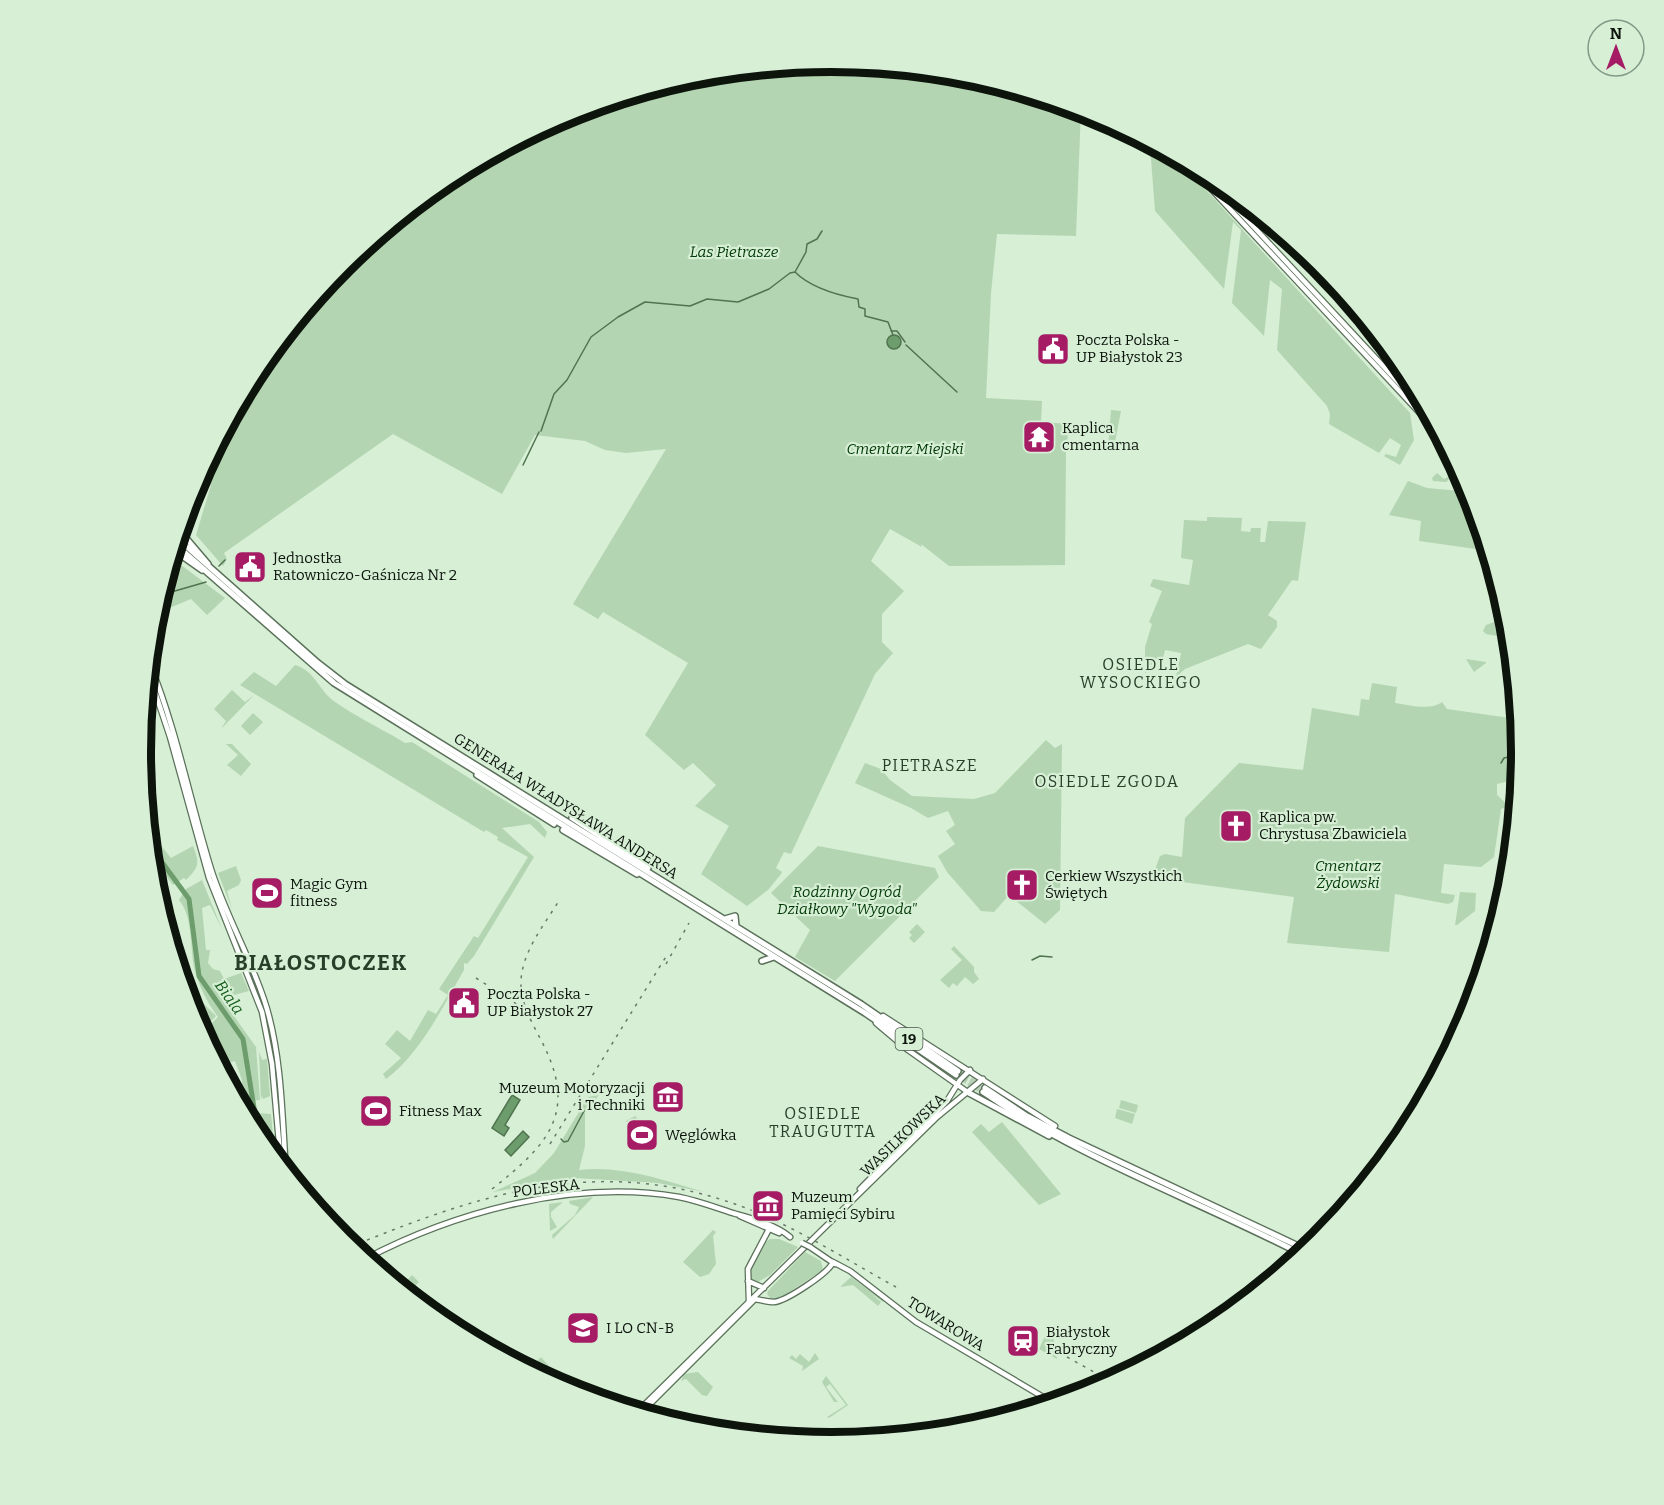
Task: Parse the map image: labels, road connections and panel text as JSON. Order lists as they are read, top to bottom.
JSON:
{
  "streets": {
    "highway": ["GENERAŁA WŁADYSŁAWA ANDERSA", "19"],
    "main road": ["WASILKOWSKA", "POLESKA", "TOWAROWA"]
  },
  "crossings": [
    ["GENERAŁA WŁADYSŁAWA ANDERSA", "19"],
    ["POLESKA", "TOWAROWA"]
  ],
  "districts": [
    "OSIEDLE WYSOCKIEGO",
    "PIETRASZE",
    "OSIEDLE ZGODA",
    "BIAŁOSTOCZEK",
    "OSIEDLE TRAUGUTTA"
  ],
  "water": ["Biala"],
  "parks": [
    "Las Pietrasze",
    "Cmentarz Miejski",
    "Cmentarz Żydowski",
    "Rodzinny Ogród Działkowy \"Wygoda\""
  ],
  "places": {
    "public building": ["Poczta Polska - UP Białystok 23", "Jednostka Ratowniczo-Gaśnicza Nr 2", "Poczta Polska - UP Białystok 27"],
    "temple": ["Kaplica cmentarna"],
    "church": ["Kaplica pw. Chrystusa Zbawiciela", "Cerkiew Wszystkich Świętych"],
    "sports": ["Magic Gym fitness", "Fitness Max", "Węglówka"],
    "museum": ["Muzeum Motoryzacji i Techniki", "Muzeum Pamięci Sybiru"],
    "school or university": ["I LO CN-B"],
    "station": ["Białystok Fabryczny"]
  },
  "north": "top"
}
